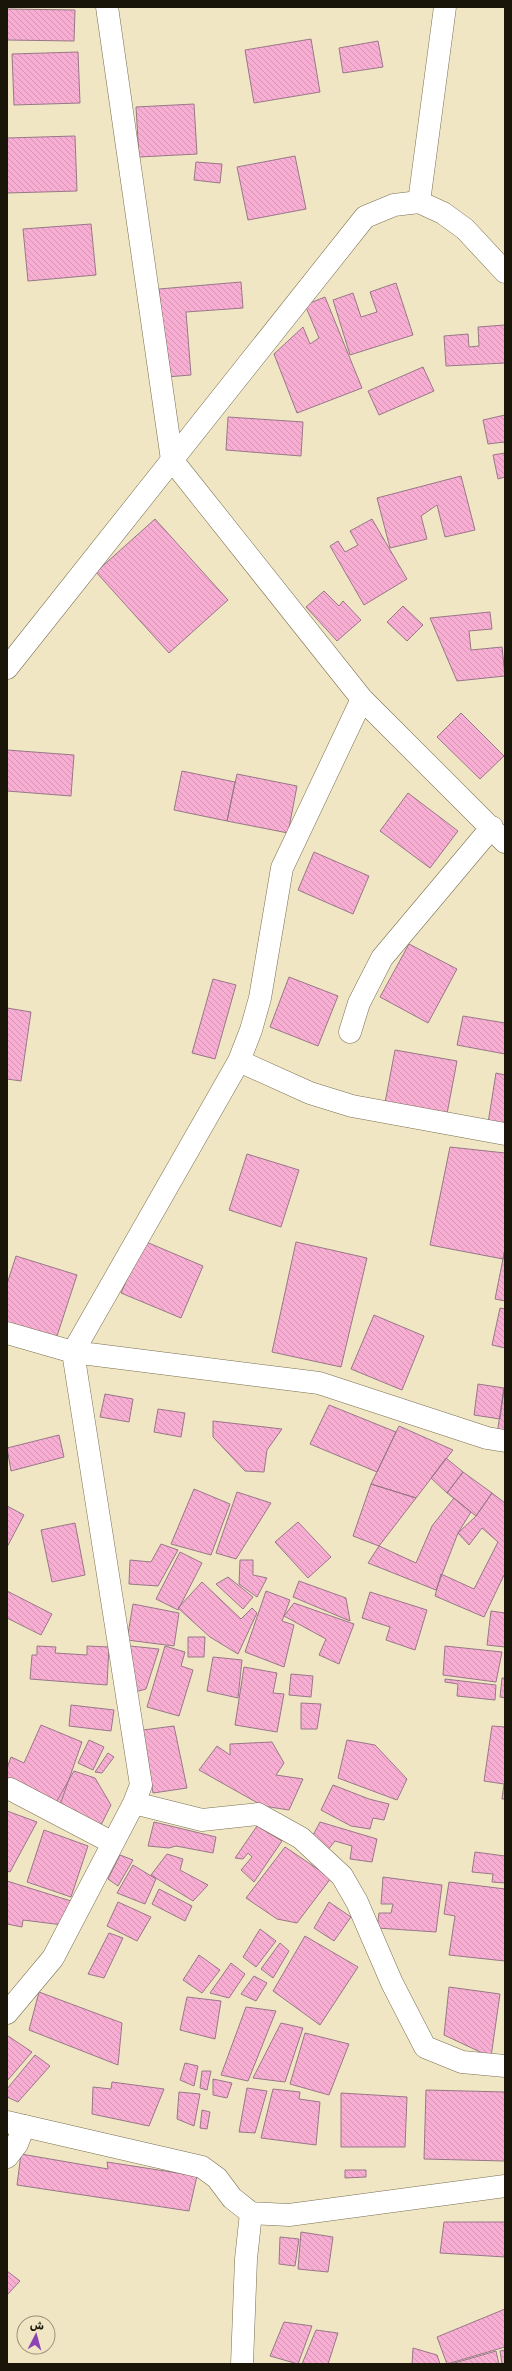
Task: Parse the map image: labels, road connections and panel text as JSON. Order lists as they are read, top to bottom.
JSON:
{
  "north": "top"
}
